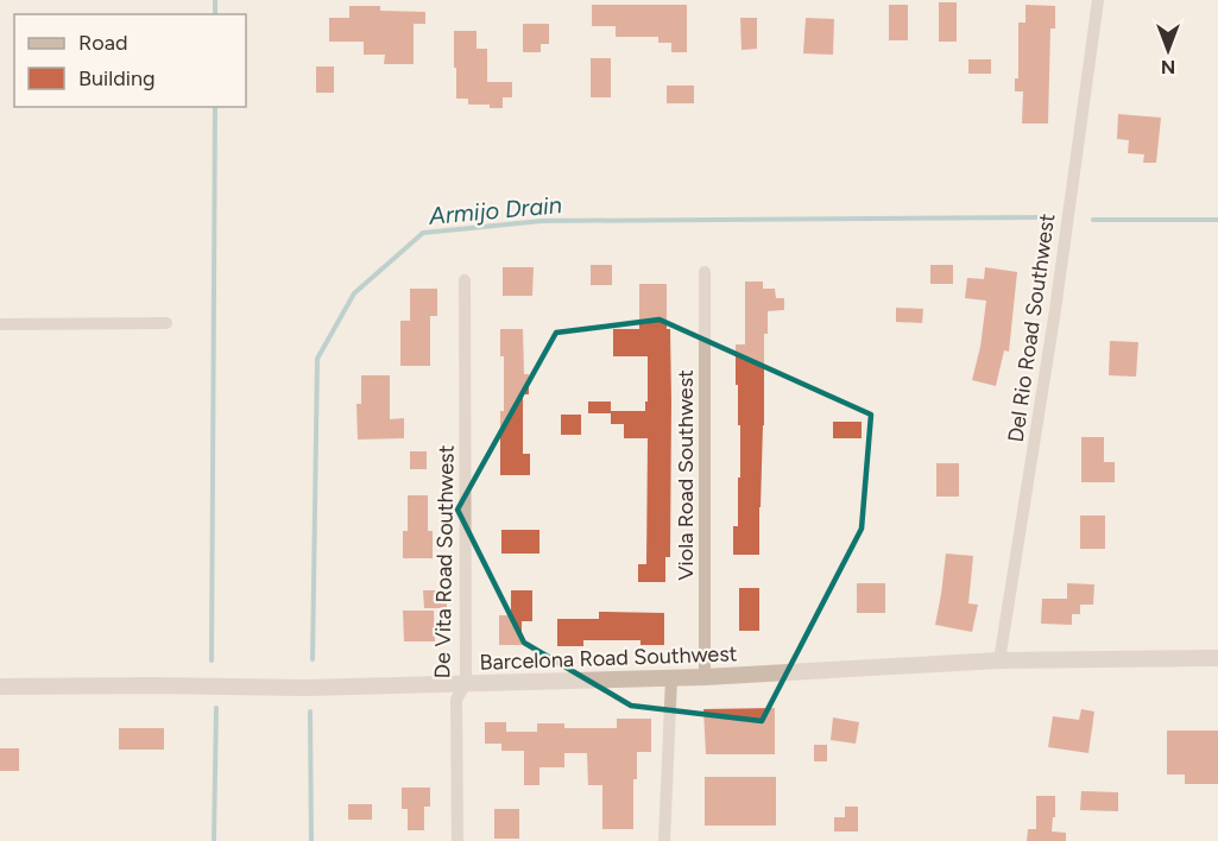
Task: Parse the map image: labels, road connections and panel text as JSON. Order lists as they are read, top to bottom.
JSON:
{
  "streets": {
    "street": [
      "Del Rio Road Southwest",
      "Viola Road Southwest",
      "De Vita Road Southwest",
      "Barcelona Road Southwest"
    ]
  },
  "crossings": [
    ["Del Rio Road Southwest", "Barcelona Road Southwest"],
    ["Viola Road Southwest", "Barcelona Road Southwest"],
    ["De Vita Road Southwest", "Barcelona Road Southwest"]
  ],
  "water": ["Armijo Drain"],
  "legend": ["Road", "Building"],
  "north": "bottom"
}
